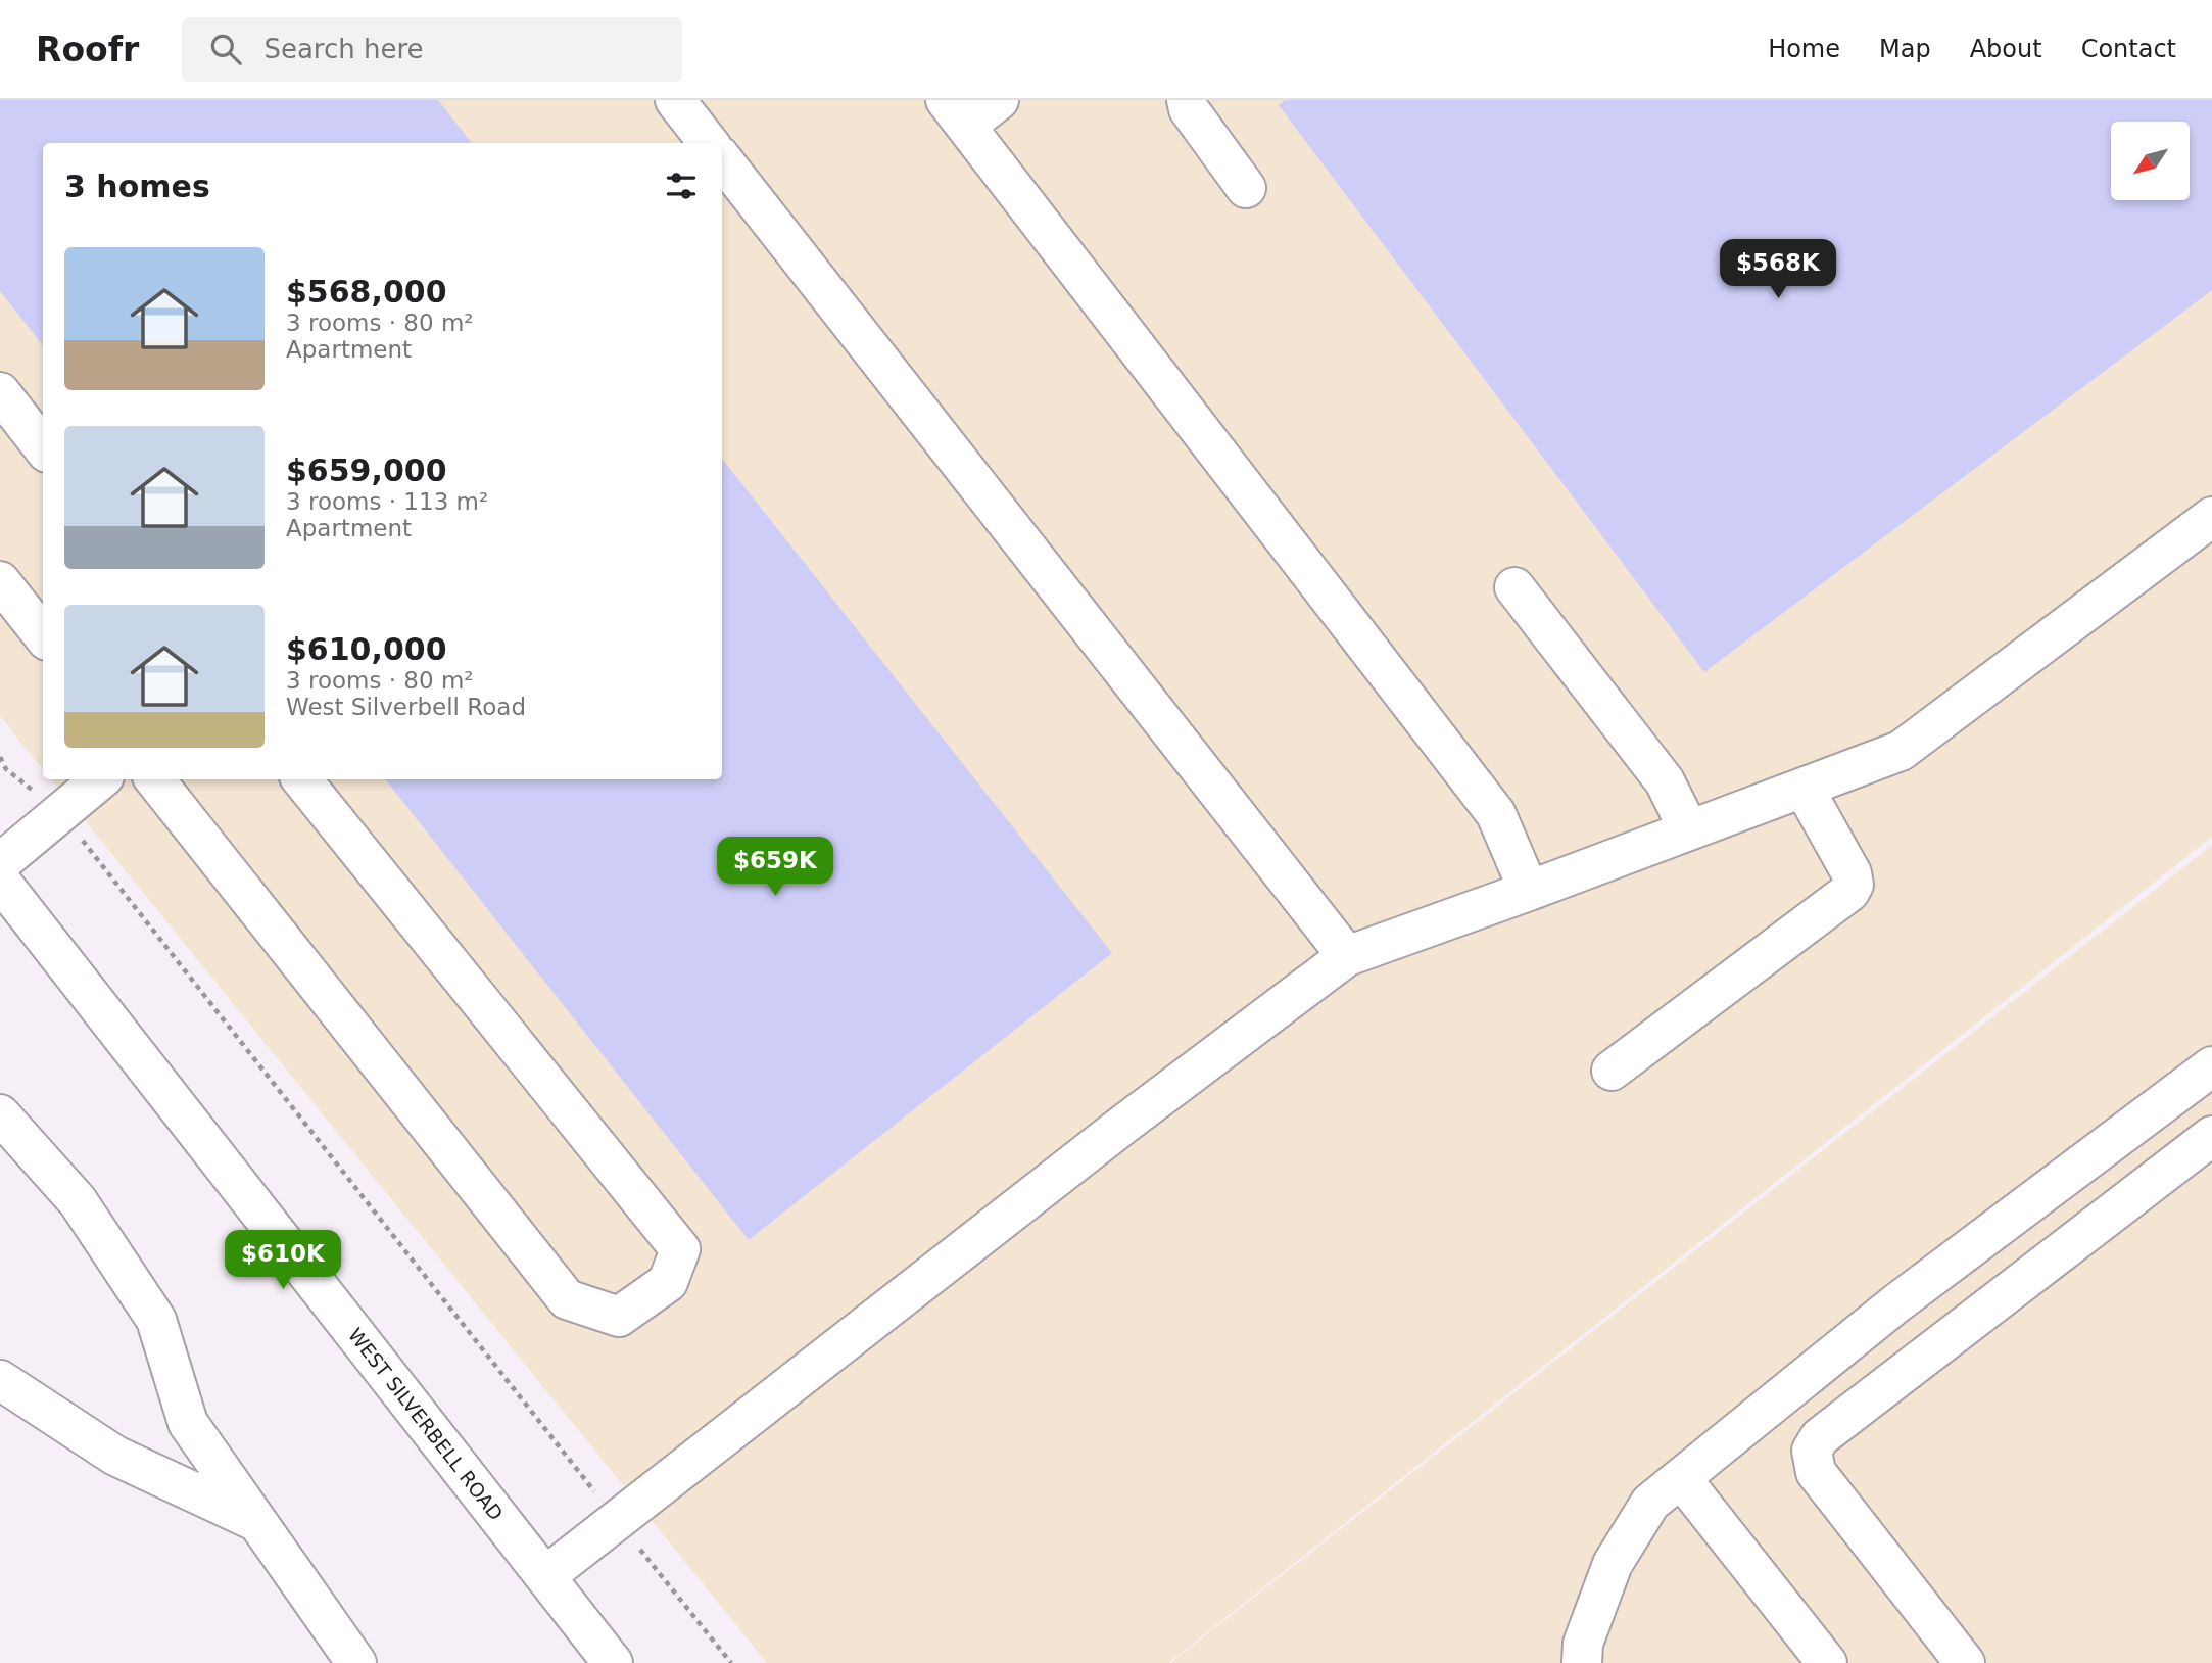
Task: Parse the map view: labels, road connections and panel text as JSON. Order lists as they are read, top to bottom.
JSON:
{
  "streets": {
    "main road": ["WEST SILVERBELL ROAD"]
  },
  "north": "bottom left",
  "page": {
    "header": "Roofr",
    "search": "Search here",
    "nav": [
      "Home",
      "Map",
      "About",
      "Contact"
    ],
    "heading": "3 homes",
    "list": [
      {
        "name": "$568,000",
        "note": "3 rooms · 80 m² · Apartment"
      },
      {
        "name": "$659,000",
        "note": "3 rooms · 113 m² · Apartment"
      },
      {
        "name": "$610,000",
        "note": "3 rooms · 80 m² · West Silverbell Road"
      }
    ],
    "price": ["$568K", "$659K", "$610K"]
  }
}
